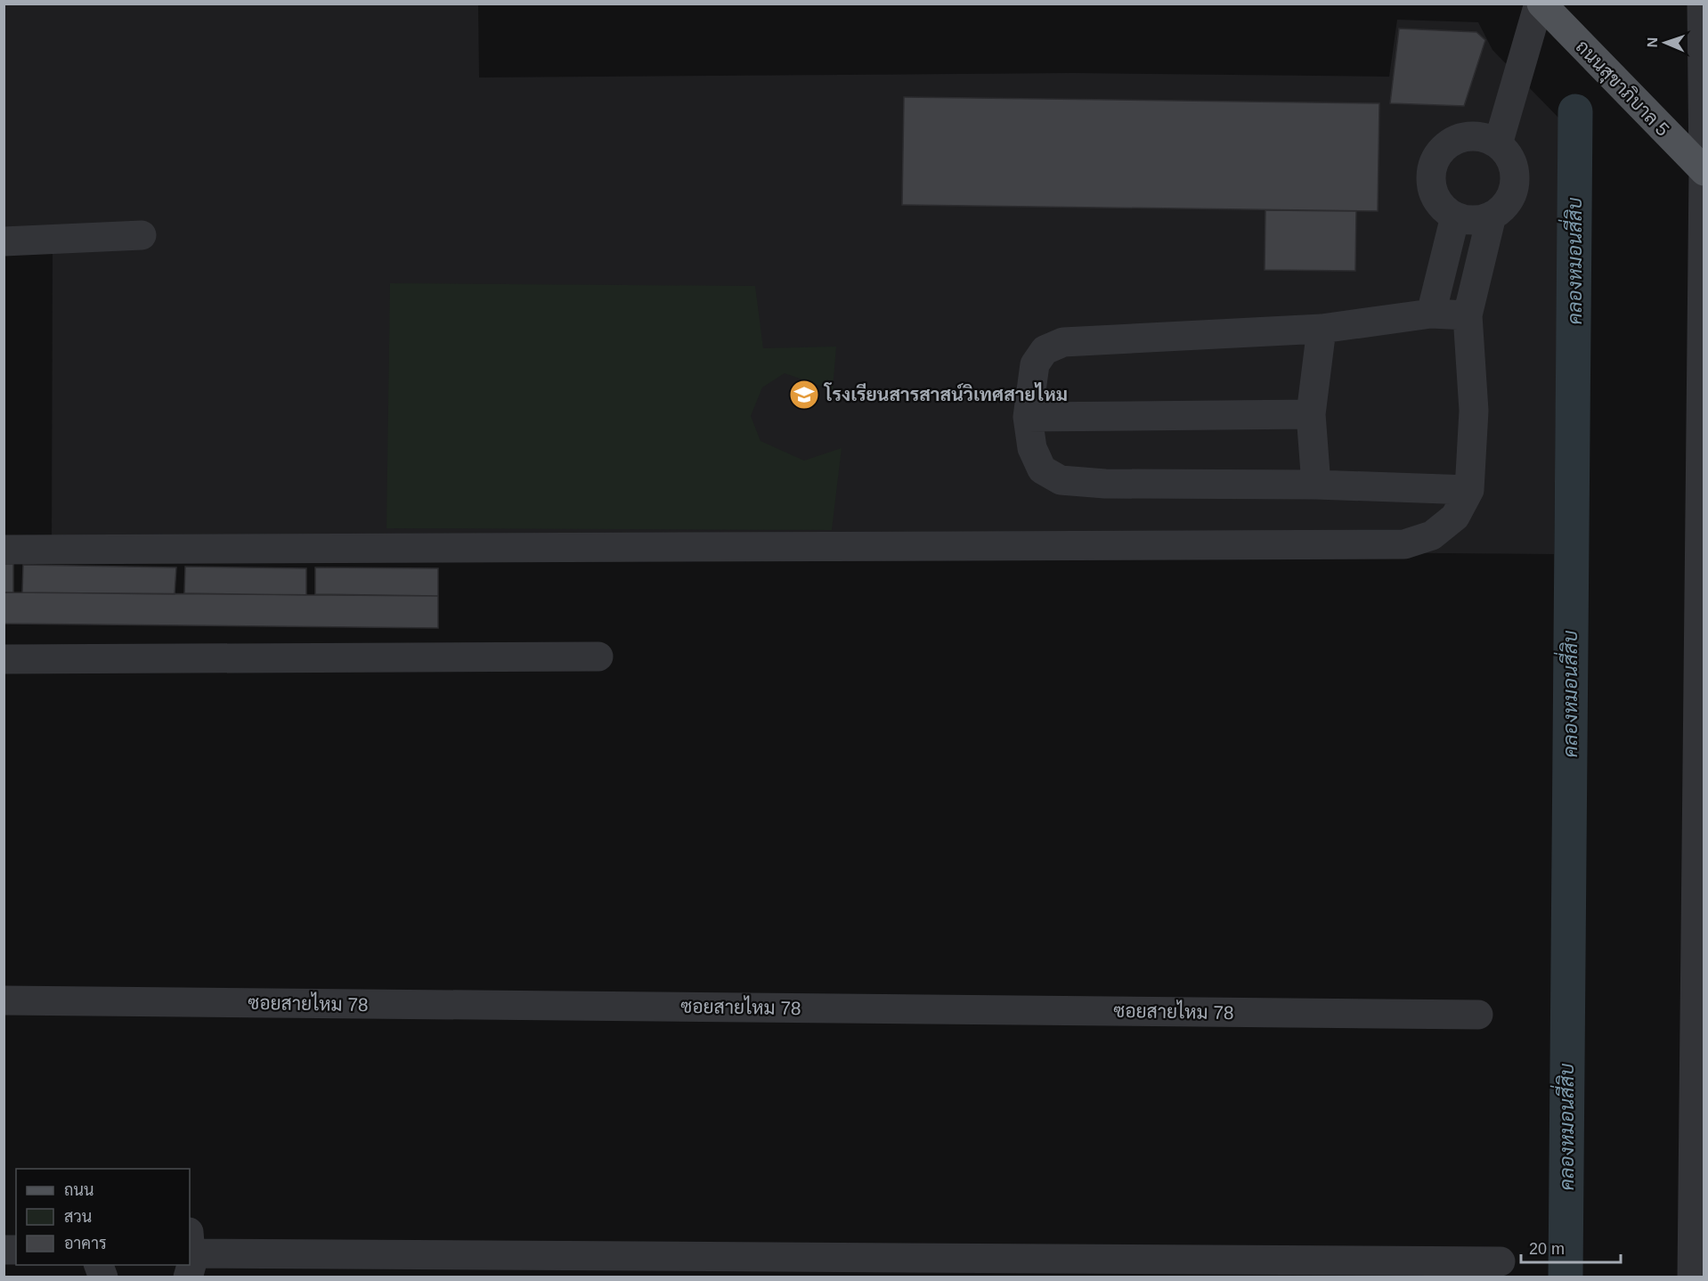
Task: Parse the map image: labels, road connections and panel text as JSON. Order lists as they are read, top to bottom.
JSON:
{
  "streets": {
    "main road": ["ถนนสุขาภิบาล 5"],
    "street": ["ซอยสายไหม 78"]
  },
  "water": ["คลองหมอนสี่สิบ"],
  "places": {
    "school or university": ["โรงเรียนสารสาสน์วิเทศสายไหม"]
  },
  "legend": ["ถนน", "สวน", "อาคาร"],
  "scale_bar": "20 m",
  "north": "left"
}
